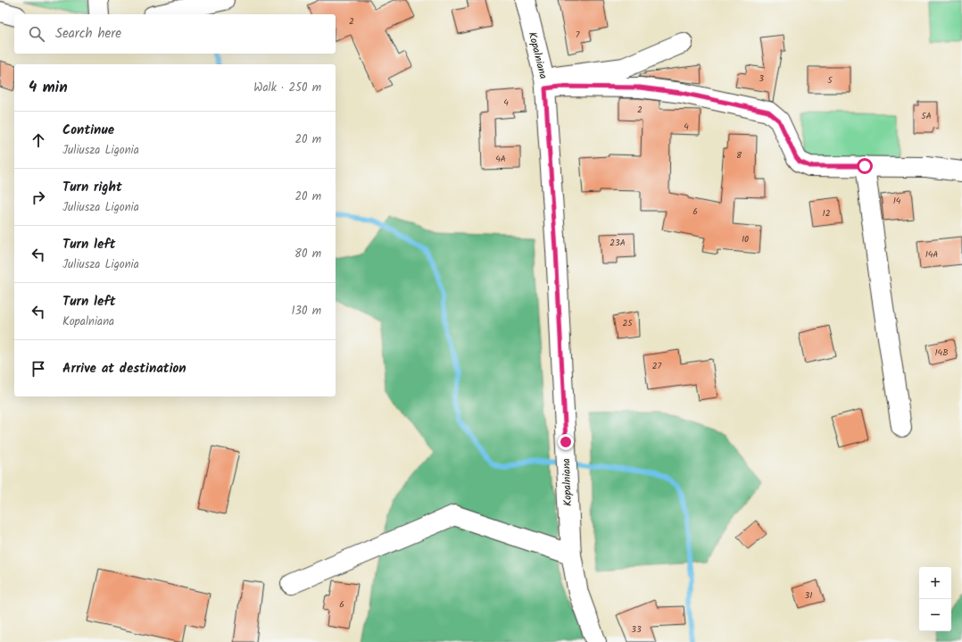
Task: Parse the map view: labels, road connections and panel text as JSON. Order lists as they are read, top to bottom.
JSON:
{
  "streets": {
    "street": ["Kopalniana"]
  },
  "house_numbers": [
    "2",
    "7",
    "3",
    "5",
    "4",
    "2",
    "5A",
    "4",
    "8",
    "4A",
    "14",
    "6",
    "12",
    "10",
    "23A",
    "14A",
    "25",
    "14B",
    "27",
    "31",
    "6",
    "33"
  ],
  "page": {
    "search": "Search here",
    "heading": ["4 min", "Walk · 250 m"],
    "list": [
      ["Continue", "Juliusza Ligonia", "20 m"],
      ["Turn right", "Juliusza Ligonia", "20 m"],
      ["Turn left", "Juliusza Ligonia", "80 m"],
      ["Turn left", "Kopalniana", "130 m"],
      "Arrive at destination"
    ],
    "map_buttons": ["+", "−"]
  }
}
